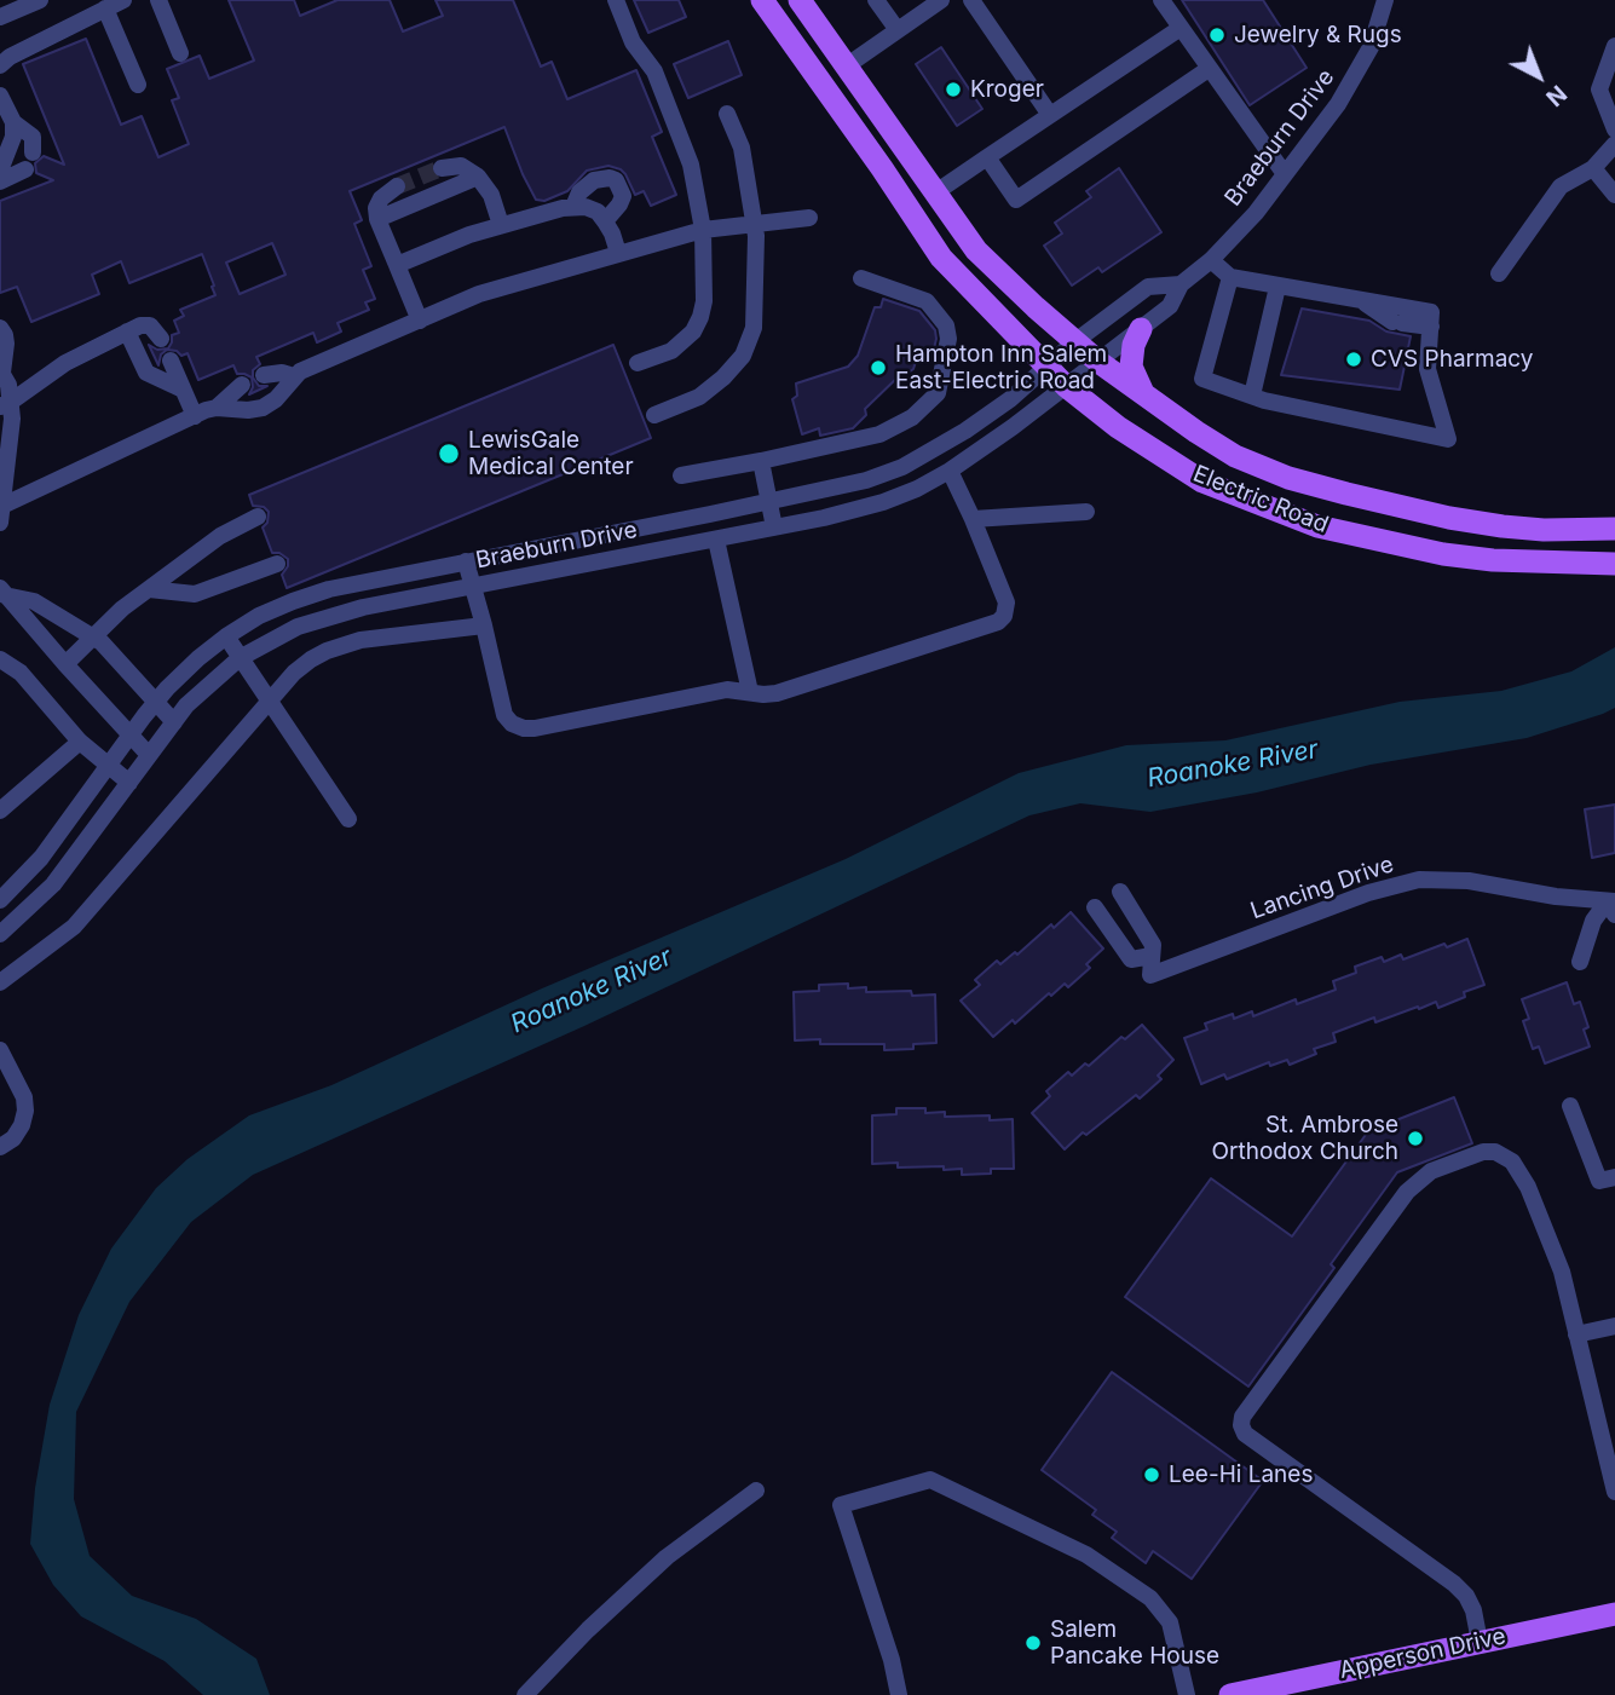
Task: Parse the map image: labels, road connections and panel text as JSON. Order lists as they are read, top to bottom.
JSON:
{
  "streets": {
    "main road": ["Electric Road", "Apperson Drive"],
    "street": ["Braeburn Drive", "Lancing Drive"]
  },
  "crossings": [
    ["Braeburn Drive", "Electric Road"]
  ],
  "water": ["Roanoke River"],
  "places": [
    "Jewelry & Rugs",
    "Kroger",
    "CVS Pharmacy",
    "Hampton Inn Salem East-Electric Road",
    "LewisGale Medical Center",
    "St. Ambrose Orthodox Church",
    "Lee-Hi Lanes",
    "Salem Pancake House"
  ],
  "north": "bottom right"
}
